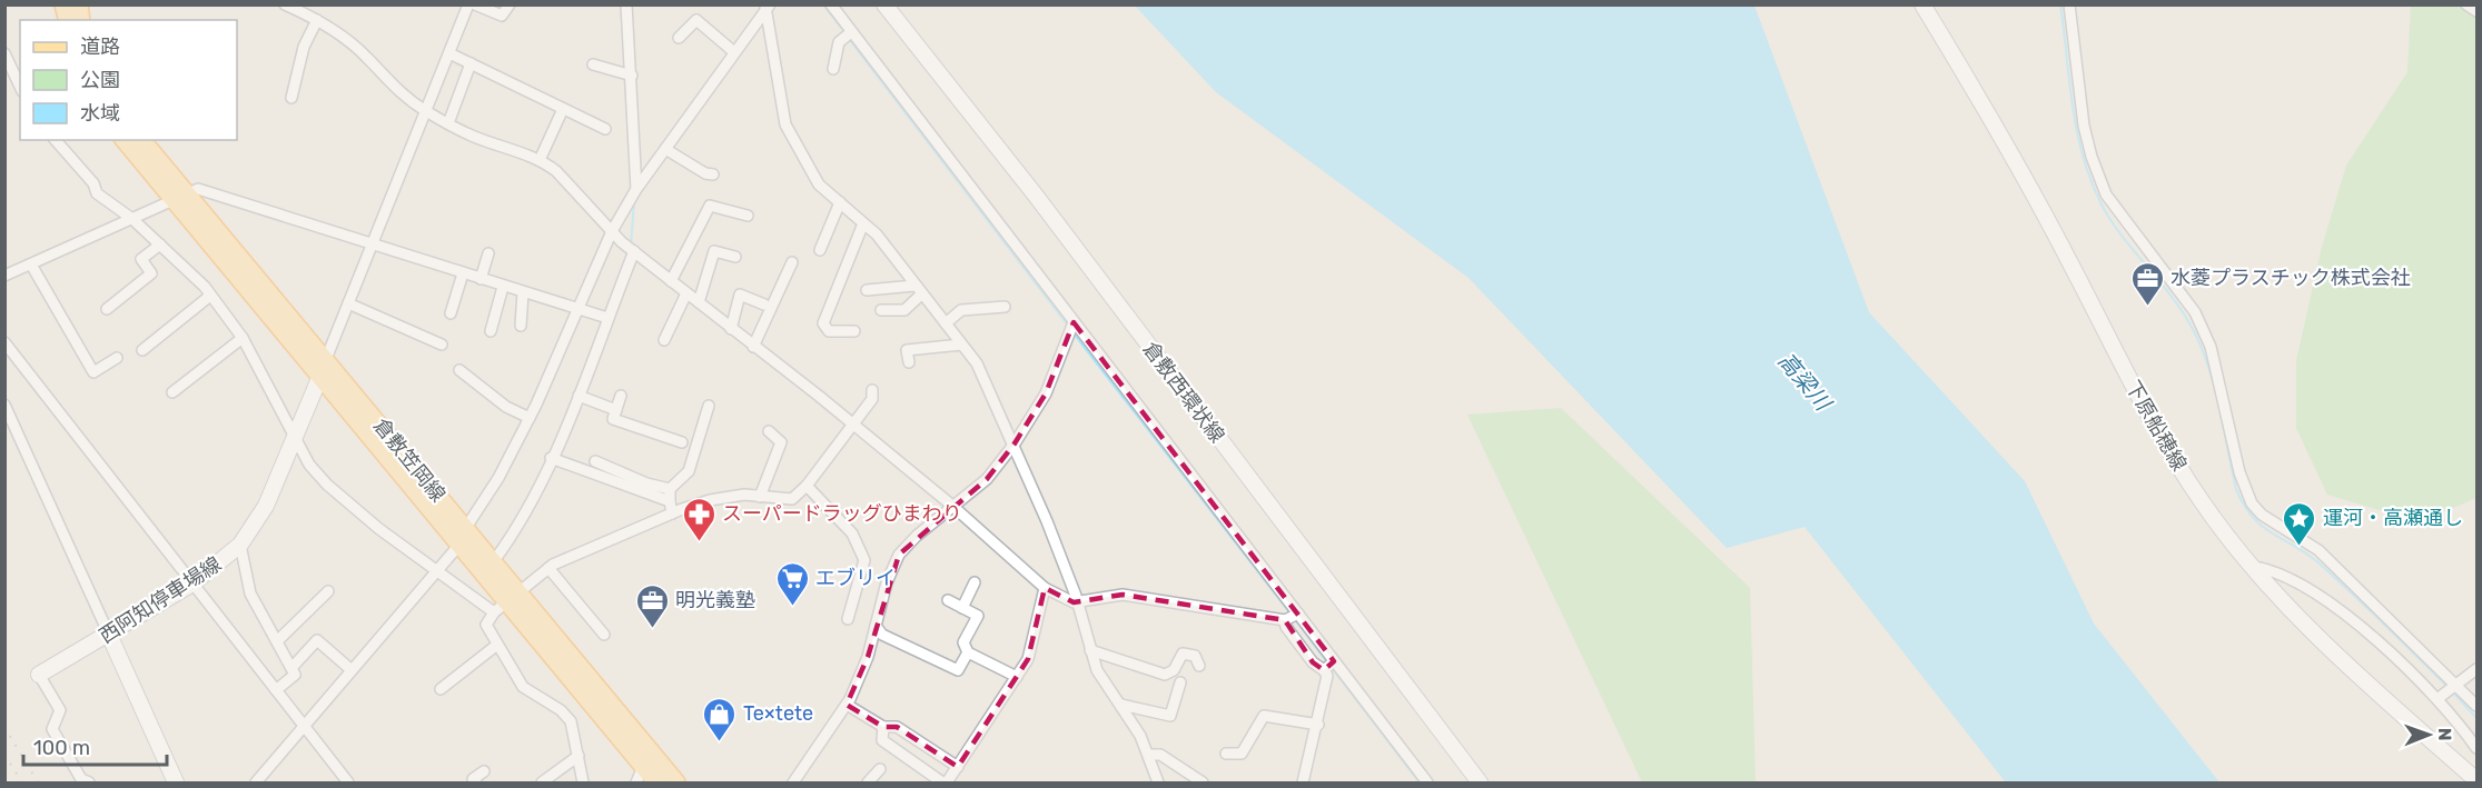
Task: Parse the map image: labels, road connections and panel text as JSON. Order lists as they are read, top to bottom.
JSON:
{
  "streets": {
    "main road": [
      "倉敷西環状線",
      "下原船穂線",
      "倉敷笠岡線",
      "西阿知停車場線"
    ]
  },
  "crossings": [
    ["倉敷笠岡線", "西阿知停車場線"]
  ],
  "water": ["高梁川"],
  "places": {
    "office": ["水菱プラスチック株式会社", "明光義塾"],
    "pharmacy": ["スーパードラッグひまわり"],
    "place": ["運河・高瀬通し"],
    "supermarket": ["エブリイ"],
    "shop": ["Te×tete"]
  },
  "legend": ["道路", "公園", "水域"],
  "scale_bar": "100 m",
  "north": "right"
}
